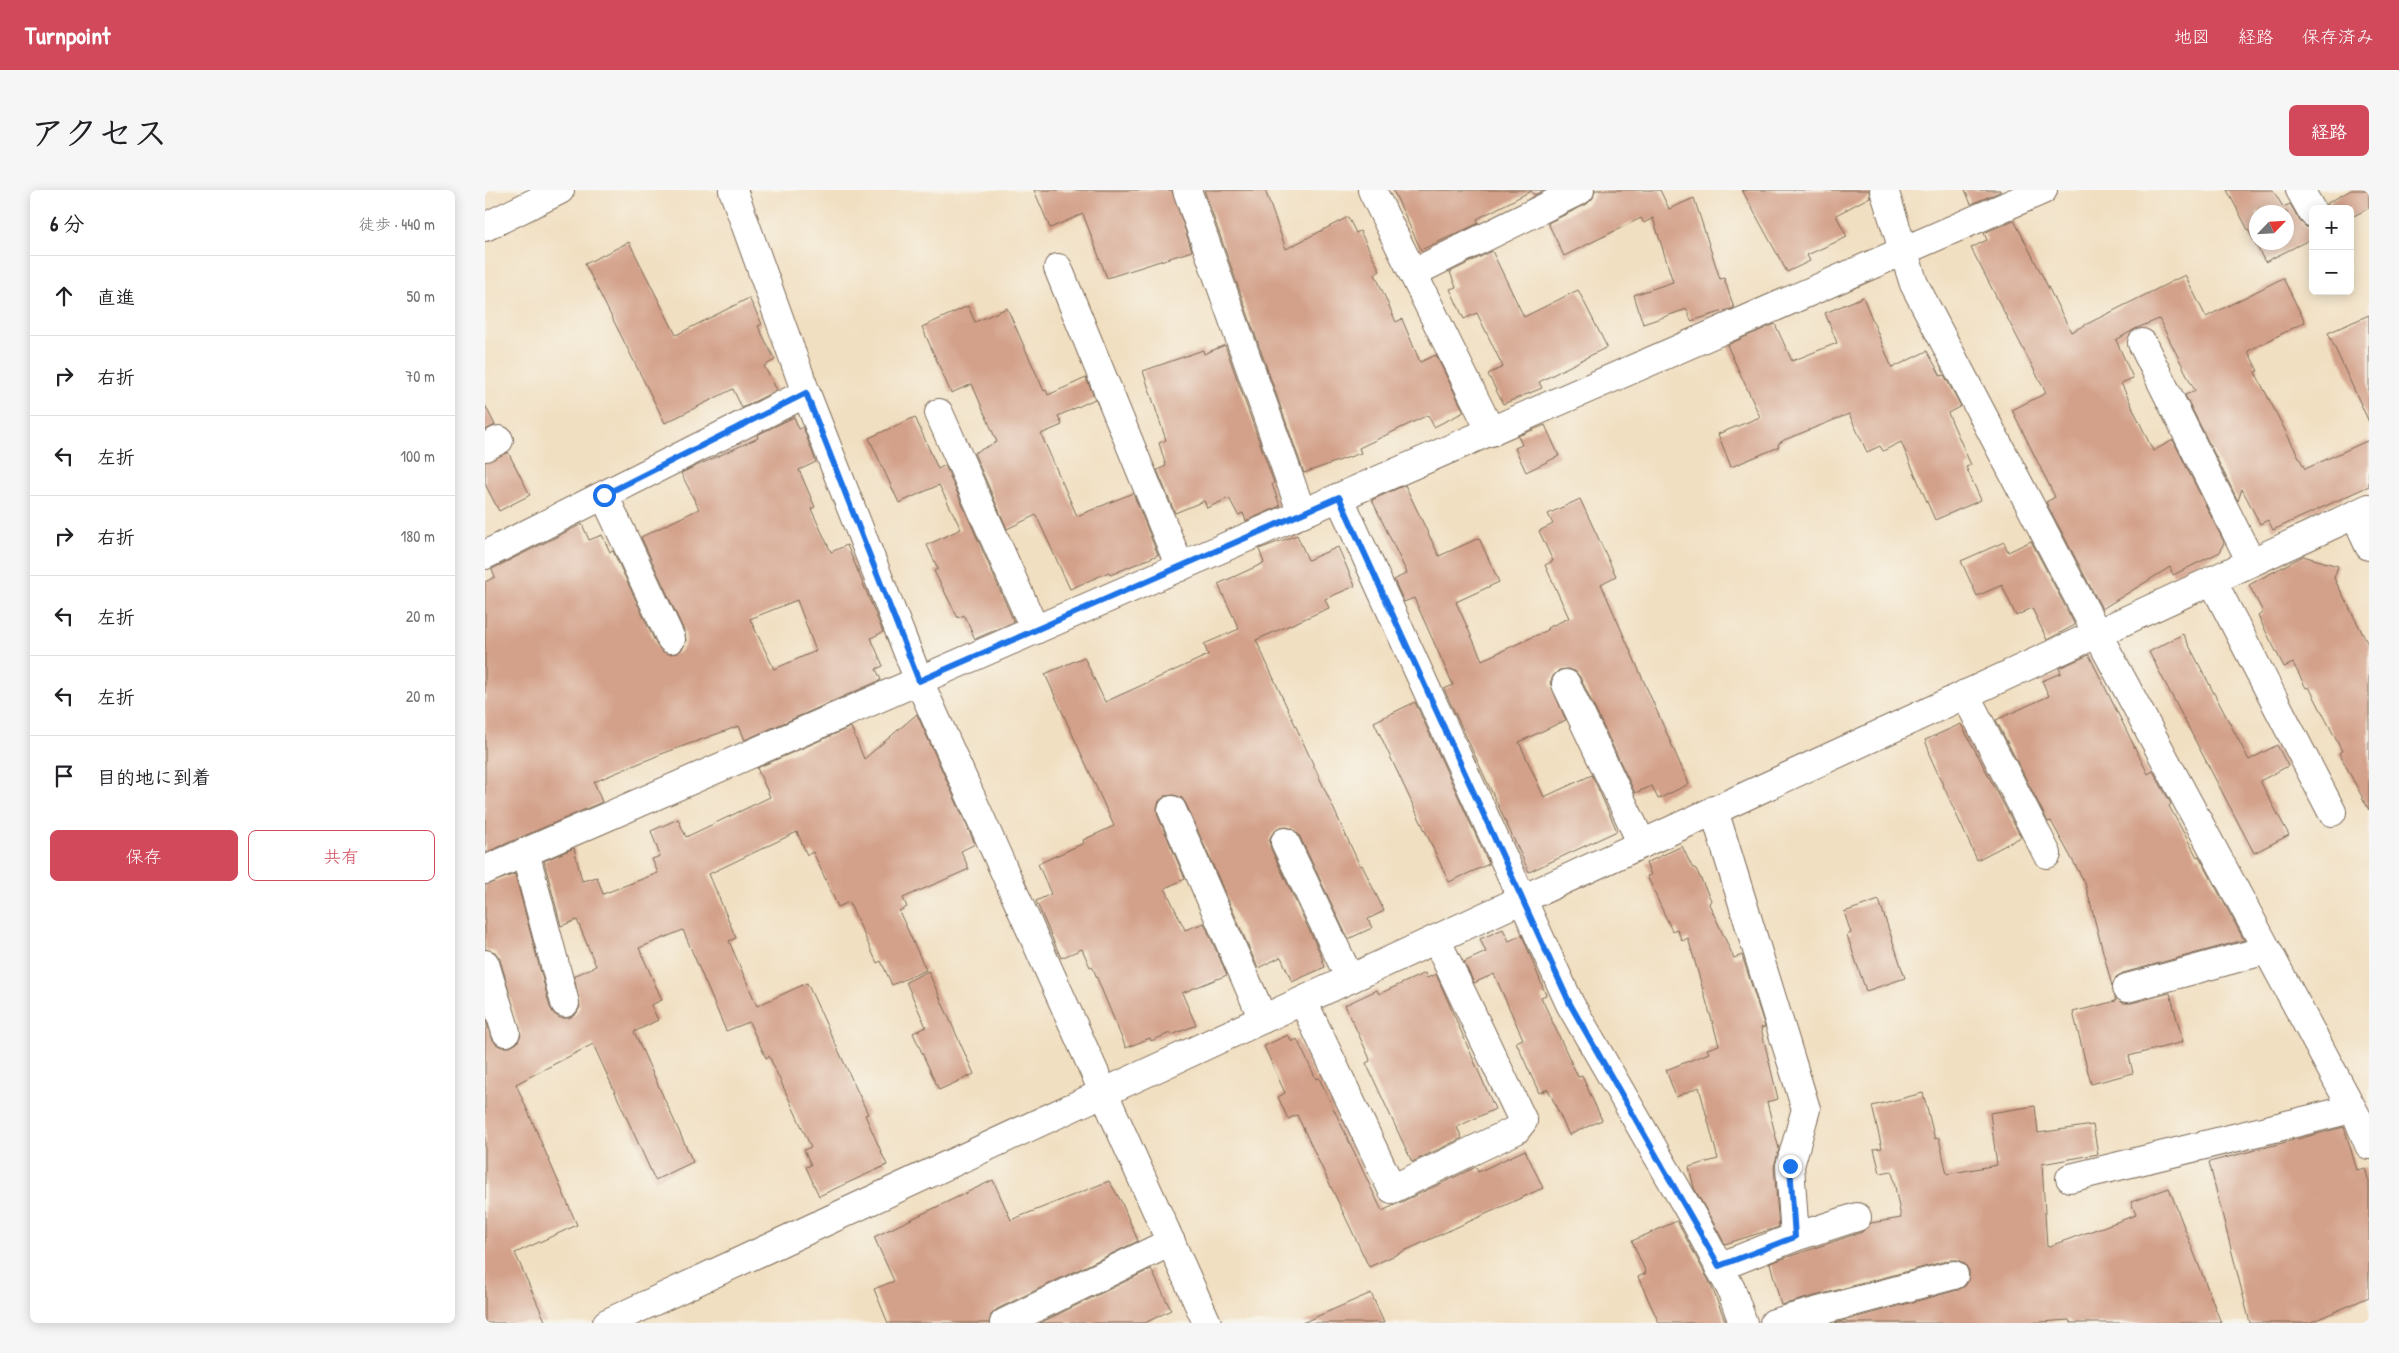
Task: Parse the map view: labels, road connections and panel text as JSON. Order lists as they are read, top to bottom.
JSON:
{
  "north": "top right",
  "page": {
    "header": "Turnpoint",
    "nav": ["地図", "経路", "保存済み"],
    "title": "アクセス",
    "buttons": [
      "経路",
      ["保存", "共有"]
    ],
    "heading": ["6 分", "徒歩 · 440 m"],
    "map_buttons": ["+", "−"],
    "list": [
      ["直進", "50 m"],
      ["右折", "70 m"],
      ["左折", "100 m"],
      ["右折", "180 m"],
      ["左折", "20 m"],
      ["左折", "20 m"],
      "目的地に到着"
    ]
  }
}
